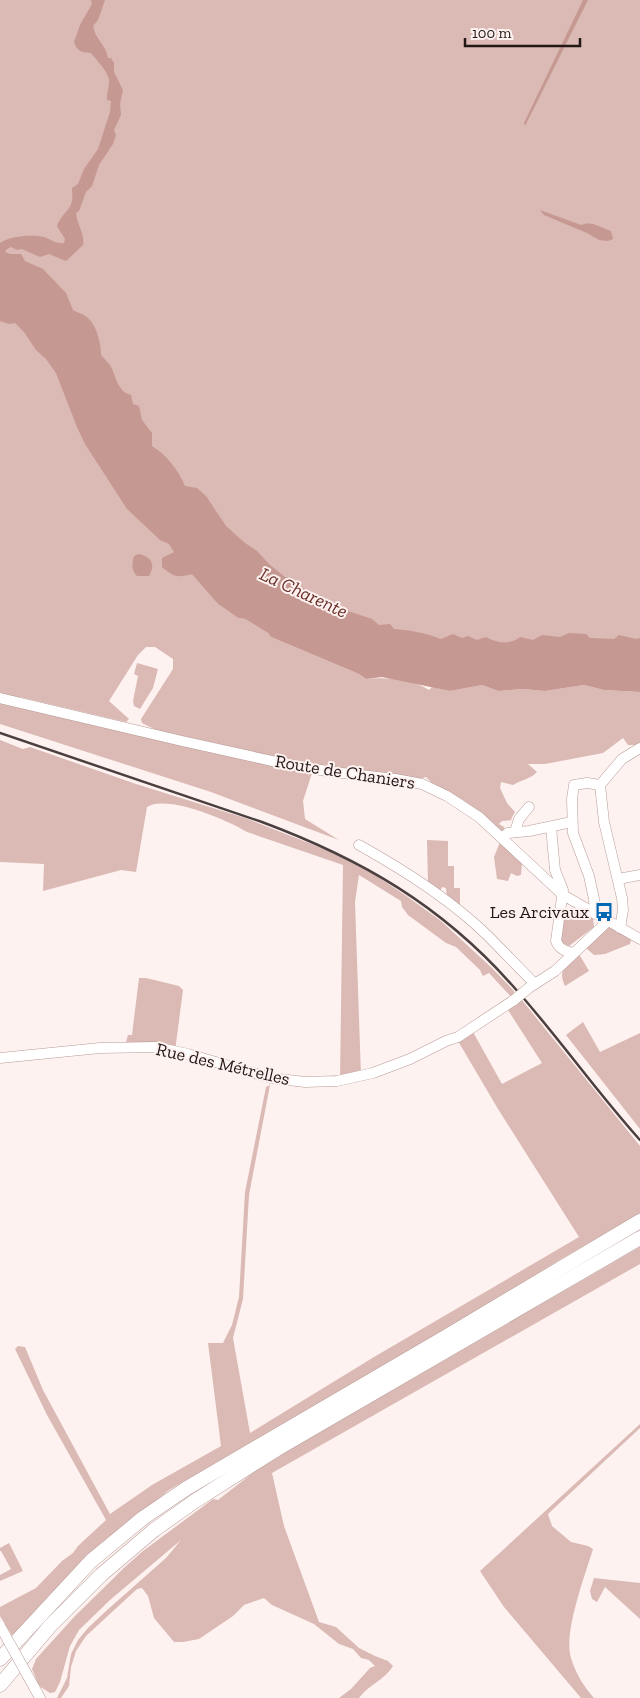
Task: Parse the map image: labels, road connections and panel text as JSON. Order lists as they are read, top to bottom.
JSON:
{
  "streets": {
    "street": ["Route de Chaniers", "Rue des Métrelles"]
  },
  "crossings": [
    ["Route de Chaniers", "Rue des Métrelles"]
  ],
  "water": ["La Charente"],
  "places": {
    "bus stop": ["Les Arcivaux"]
  },
  "scale_bar": "100 m"
}
